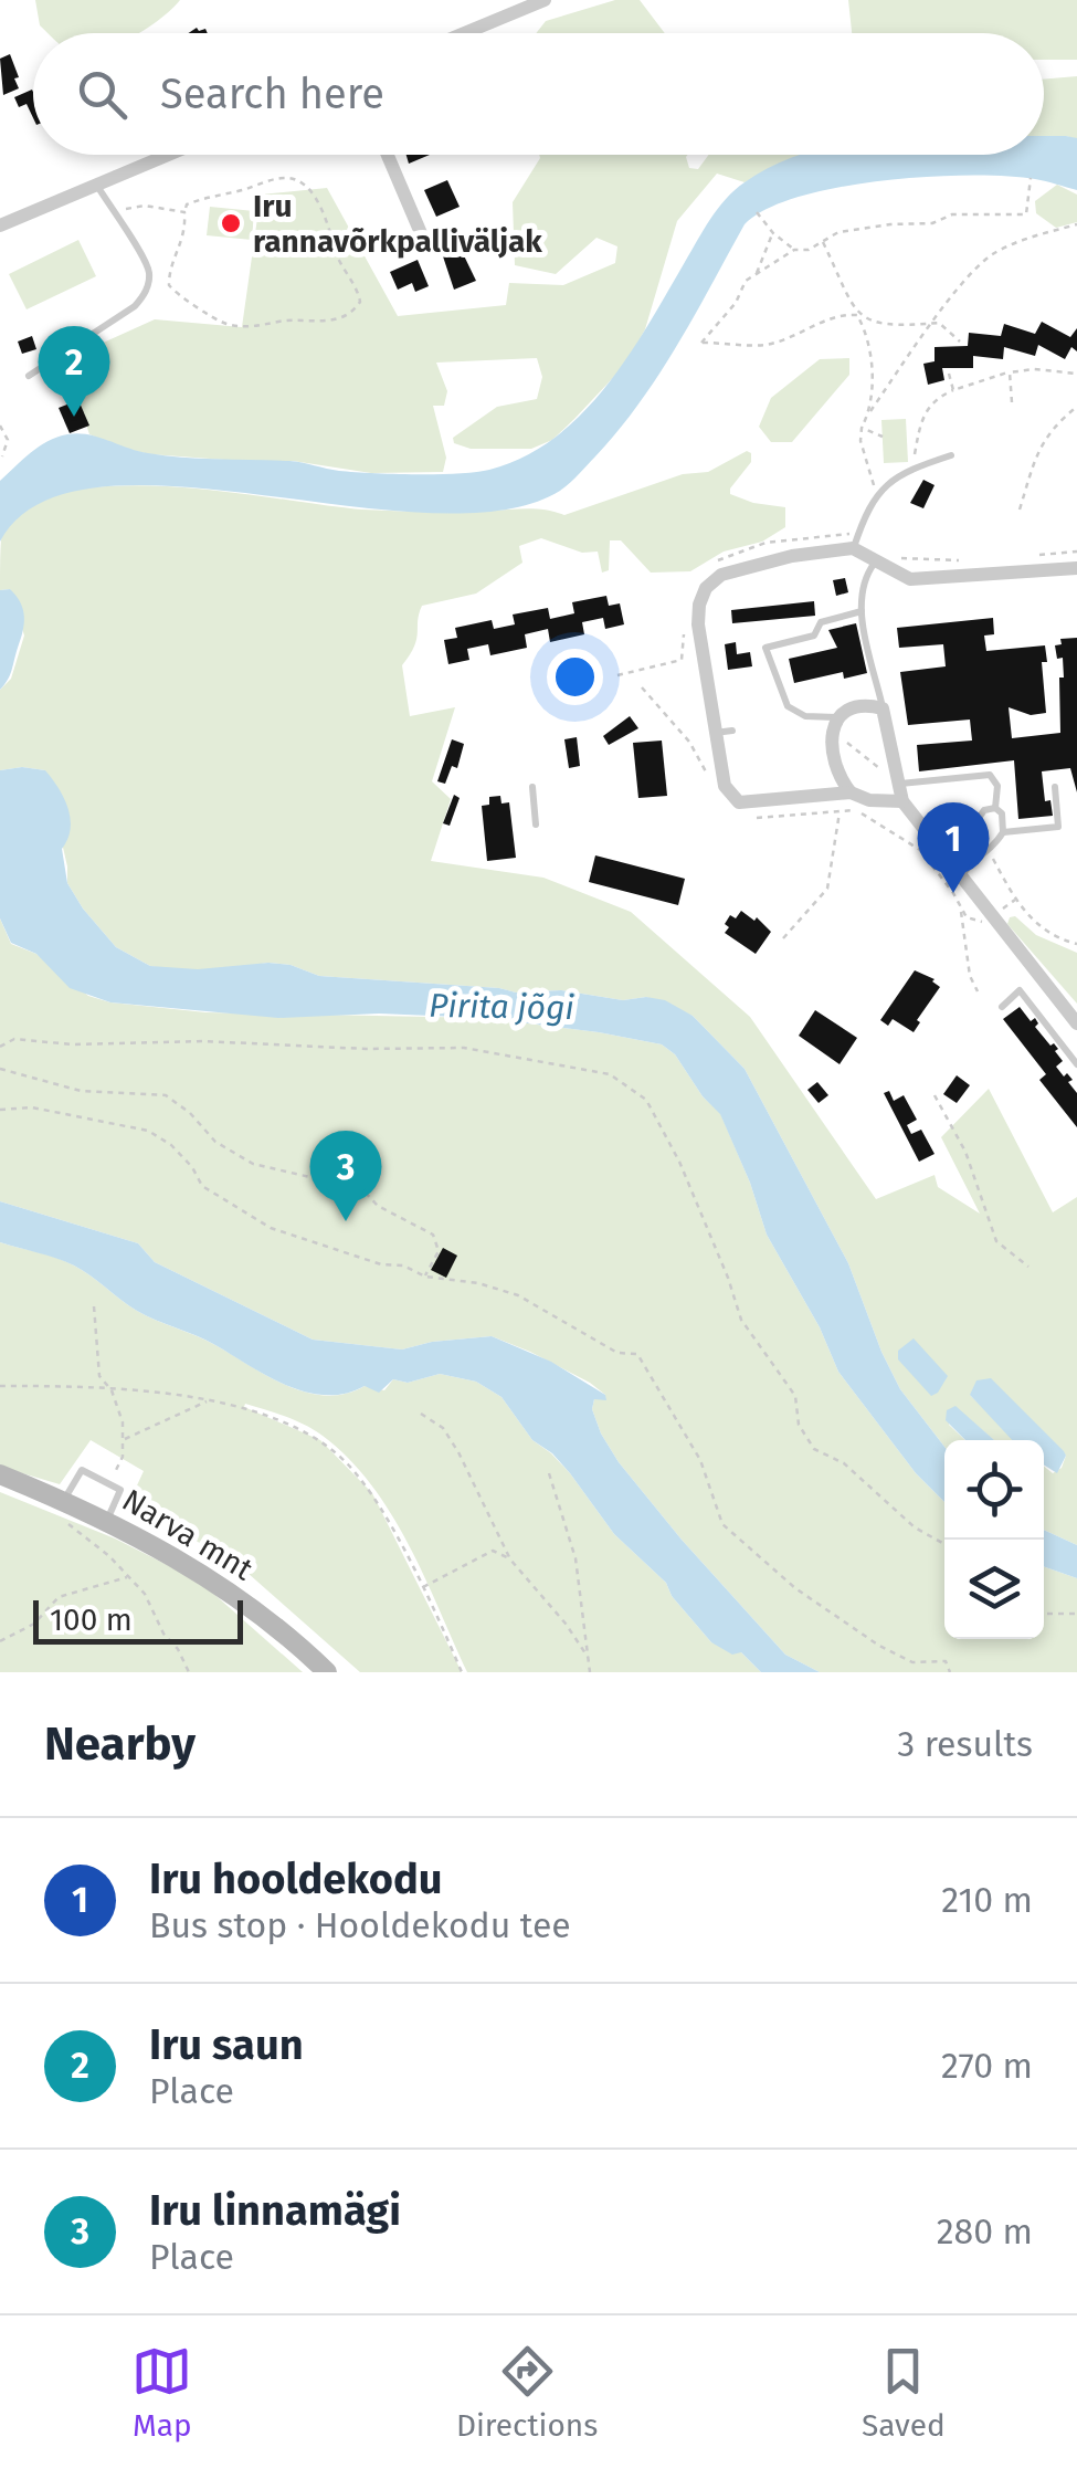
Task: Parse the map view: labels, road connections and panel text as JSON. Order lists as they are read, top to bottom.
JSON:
{
  "streets": {
    "main road": ["Narva mnt"]
  },
  "water": ["Pirita jõgi"],
  "places": ["Iru rannavõrkpalliväljak"],
  "scale_bar": "100 m",
  "page": {
    "search": "Search here",
    "pins": ["2", "1", "3"],
    "scale": "100 m",
    "heading": ["Nearby", "3 results"],
    "list": [
      {
        "mark": "1",
        "name": "Iru hooldekodu",
        "note": "Bus stop · Hooldekodu tee",
        "value": "210 m"
      },
      {
        "mark": "2",
        "name": "Iru saun",
        "note": "Place",
        "value": "270 m"
      },
      {
        "mark": "3",
        "name": "Iru linnamägi",
        "note": "Place",
        "value": "280 m"
      }
    ],
    "nav": ["Map", "Directions", "Saved"]
  }
}
